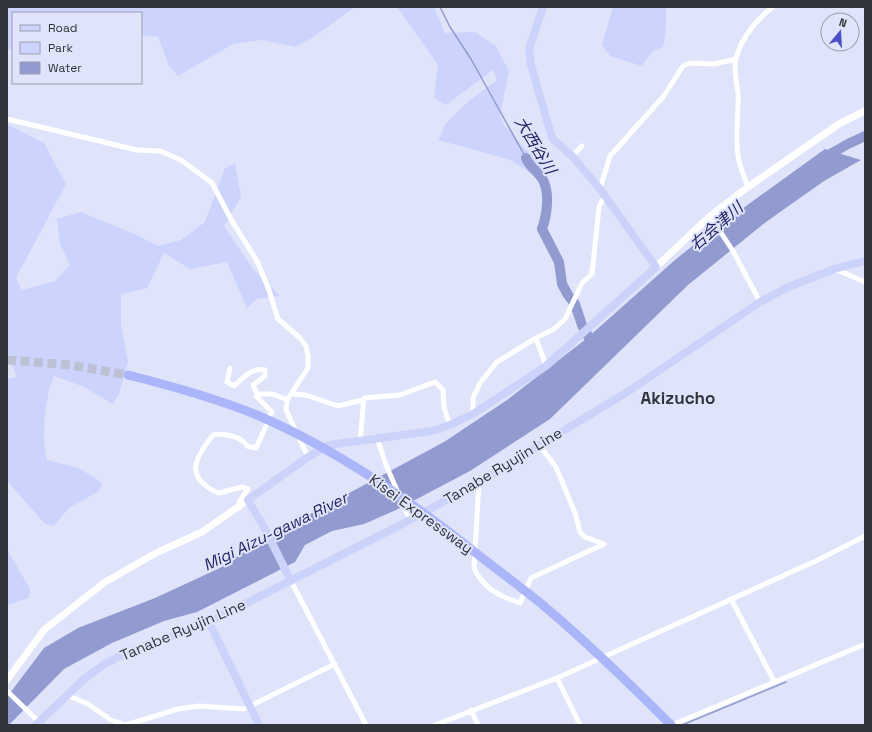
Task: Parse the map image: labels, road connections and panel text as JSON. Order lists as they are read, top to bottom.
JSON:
{
  "streets": {
    "highway": ["Kisei Expressway"],
    "main road": ["Tanabe Ryujin Line"]
  },
  "districts": ["Akizucho"],
  "water": ["大西谷川", "右会津川", "Migi Aizu-gawa River"],
  "legend": ["Road", "Park", "Water"],
  "north": "top"
}
